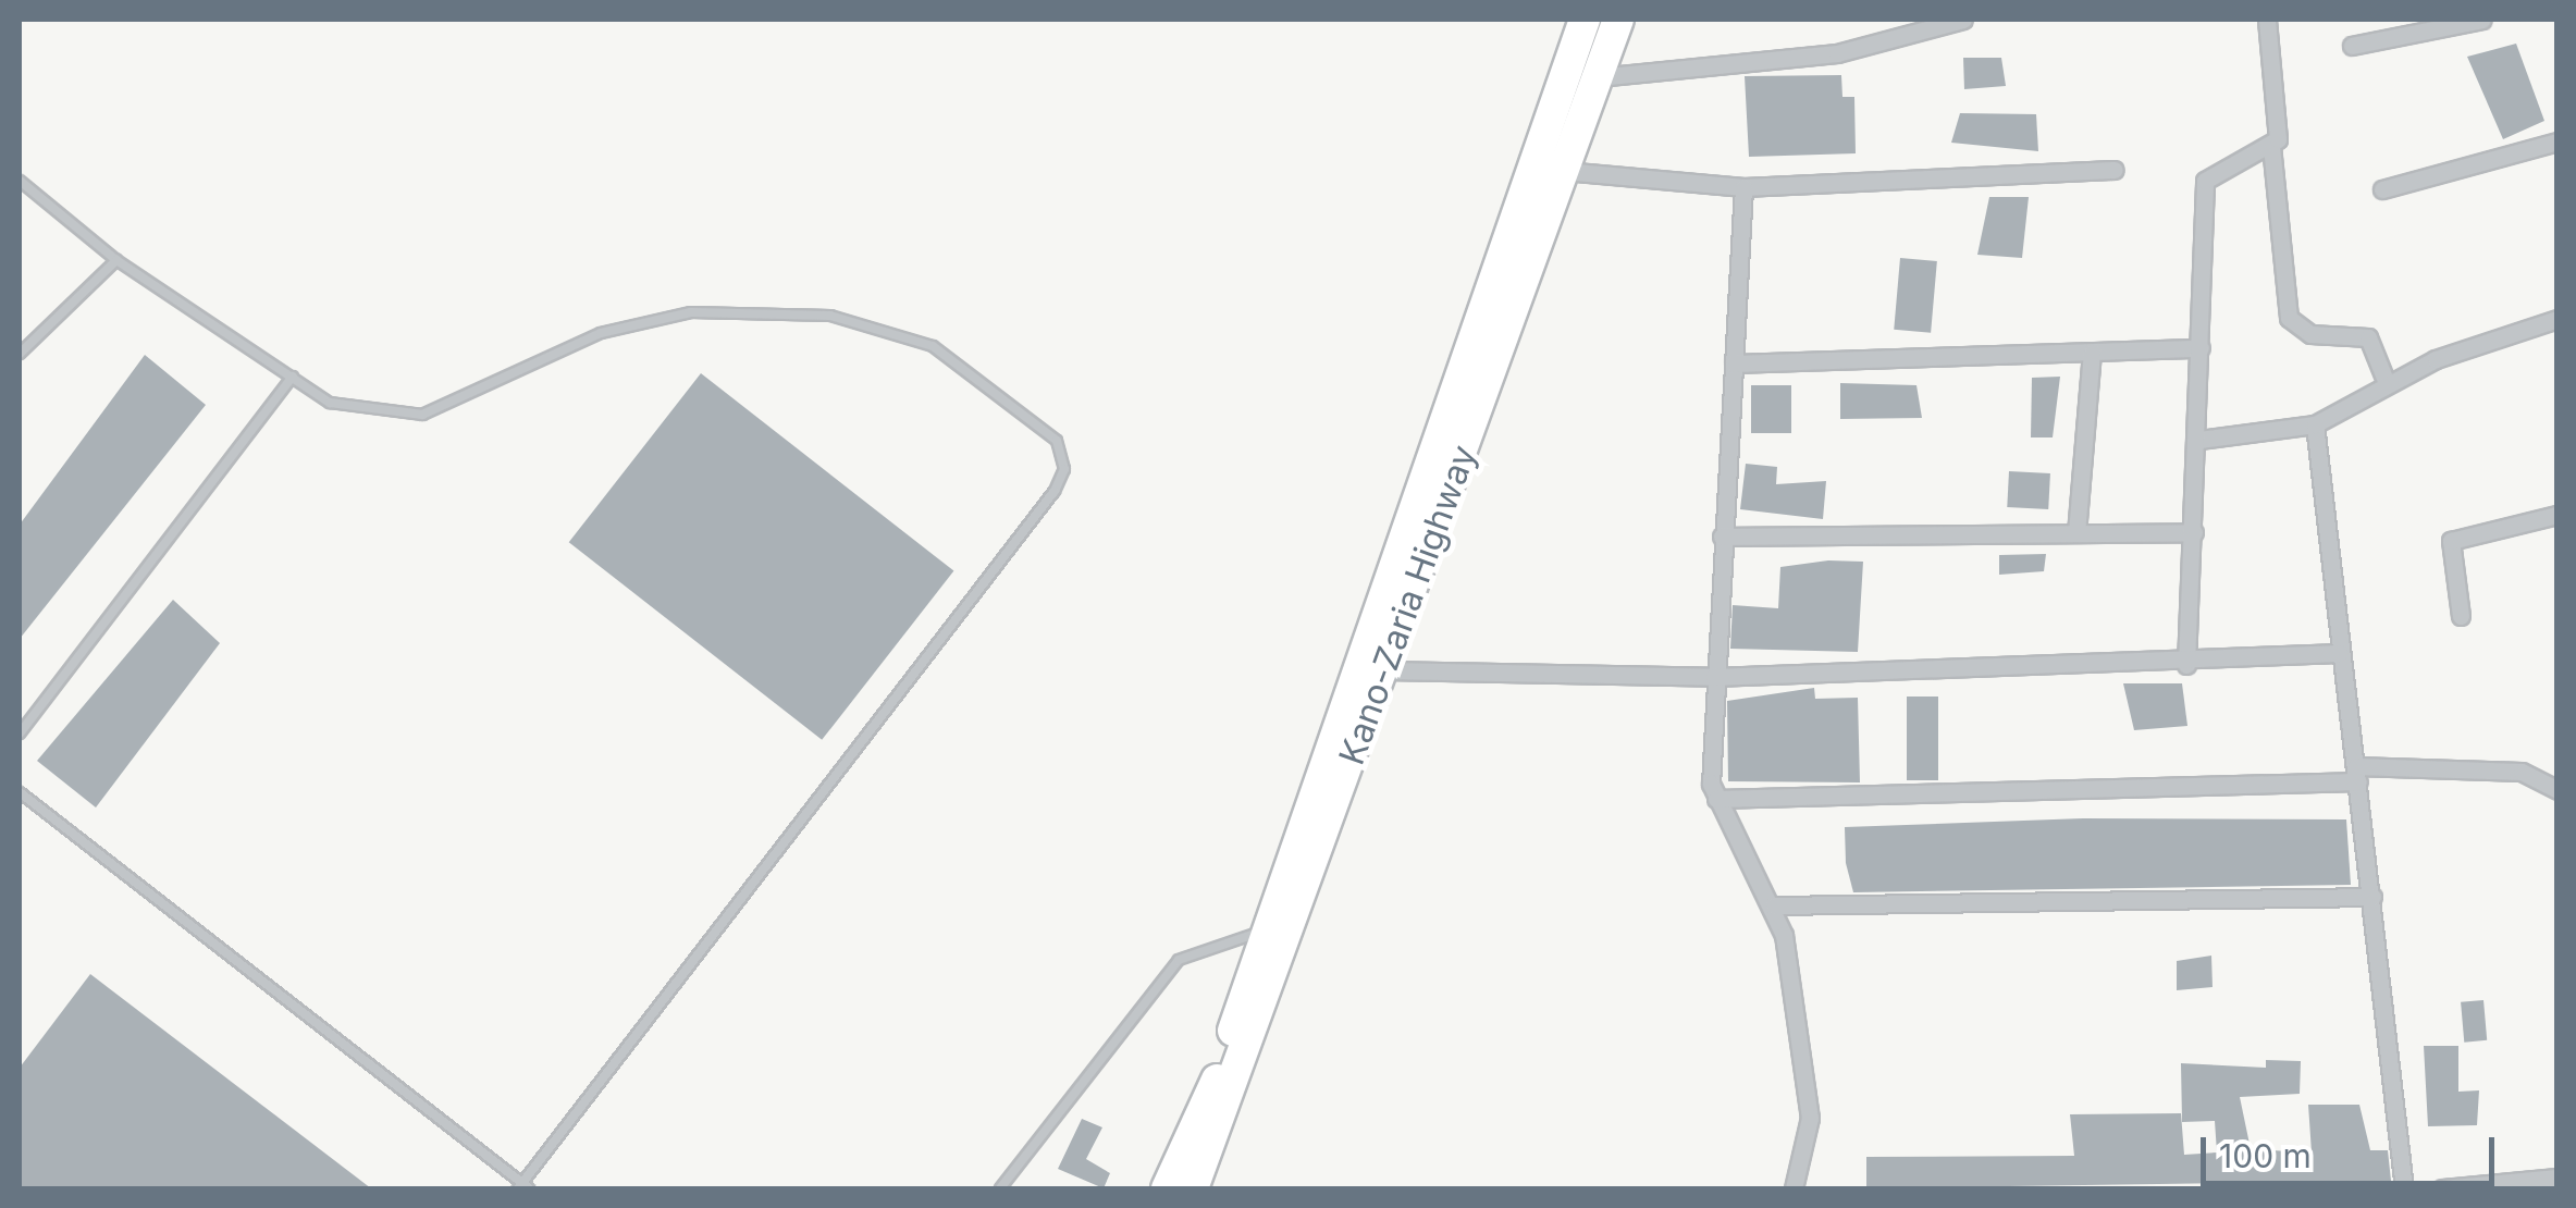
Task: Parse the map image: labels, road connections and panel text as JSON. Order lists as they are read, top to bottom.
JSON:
{
  "streets": {
    "highway": ["Kano-Zaria Highway"]
  },
  "scale_bar": "100 m"
}
